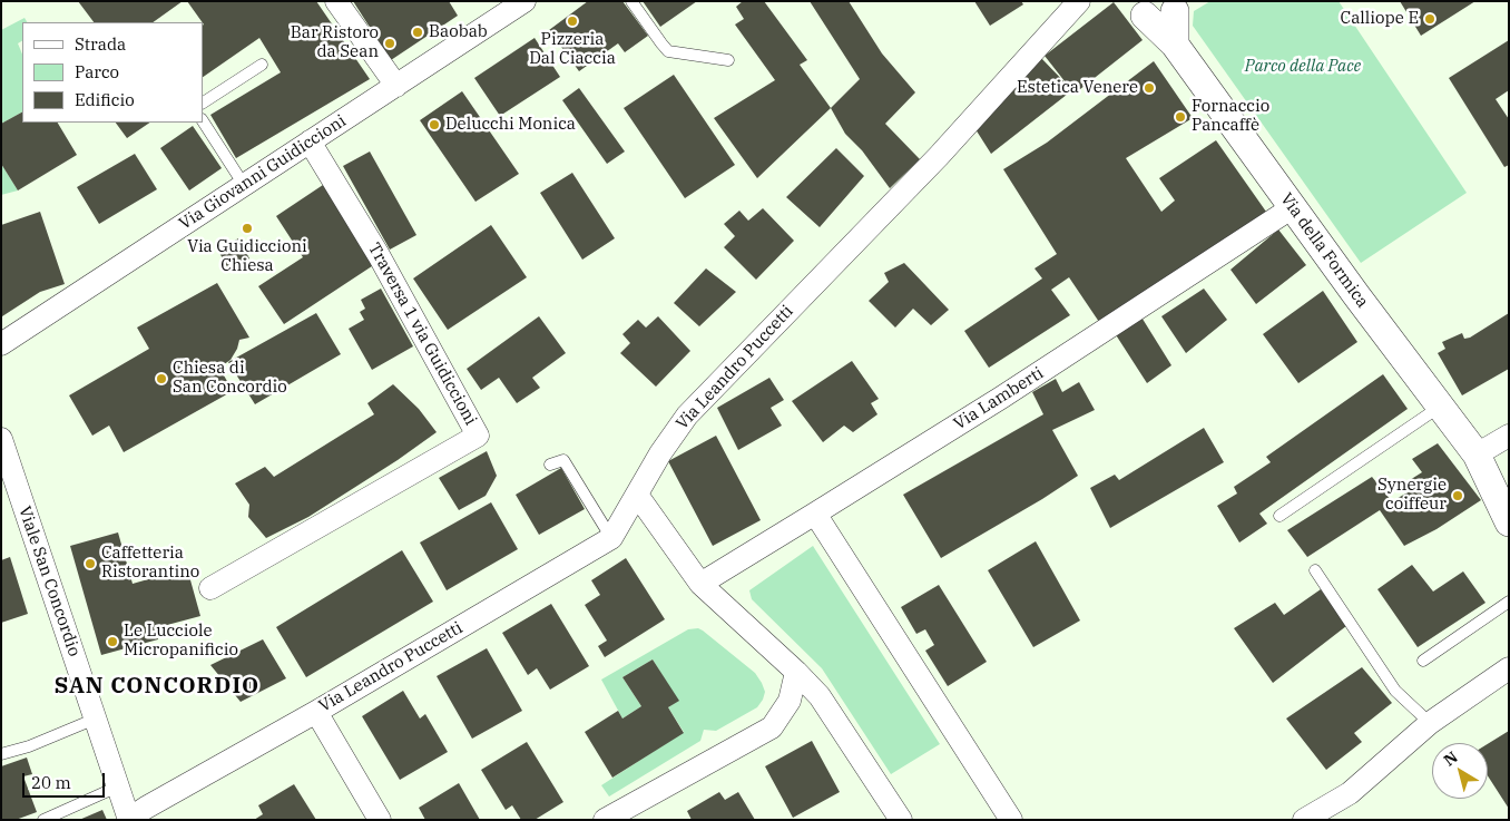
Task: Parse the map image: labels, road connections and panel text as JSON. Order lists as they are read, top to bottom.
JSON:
{
  "streets": {
    "street": [
      "Via Giovanni Guidiccioni",
      "Via della Formica",
      "Traversa 1 via Guidiccioni",
      "Via Leandro Puccetti",
      "Via Lamberti",
      "Viale San Concordio"
    ]
  },
  "crossings": [
    ["Via Giovanni Guidiccioni", "Traversa 1 via Guidiccioni"],
    ["Via della Formica", "Via Lamberti"],
    ["Via Leandro Puccetti", "Viale San Concordio"]
  ],
  "districts": ["SAN CONCORDIO"],
  "parks": ["Parco della Pace"],
  "places": [
    "Calliope E",
    "Pizzeria Dal Ciaccia",
    "Baobab",
    "Bar Ristoro da Sean",
    "Estetica Venere",
    "Fornaccio Pancaffè",
    "Delucchi Monica",
    "Via Guidiccioni Chiesa",
    "Chiesa di San Concordio",
    "Synergie coiffeur",
    "Caffetteria Ristorantino",
    "Le Lucciole Micropanificio"
  ],
  "legend": ["Strada", "Parco", "Edificio"],
  "scale_bar": "20 m",
  "north": "top left"
}
